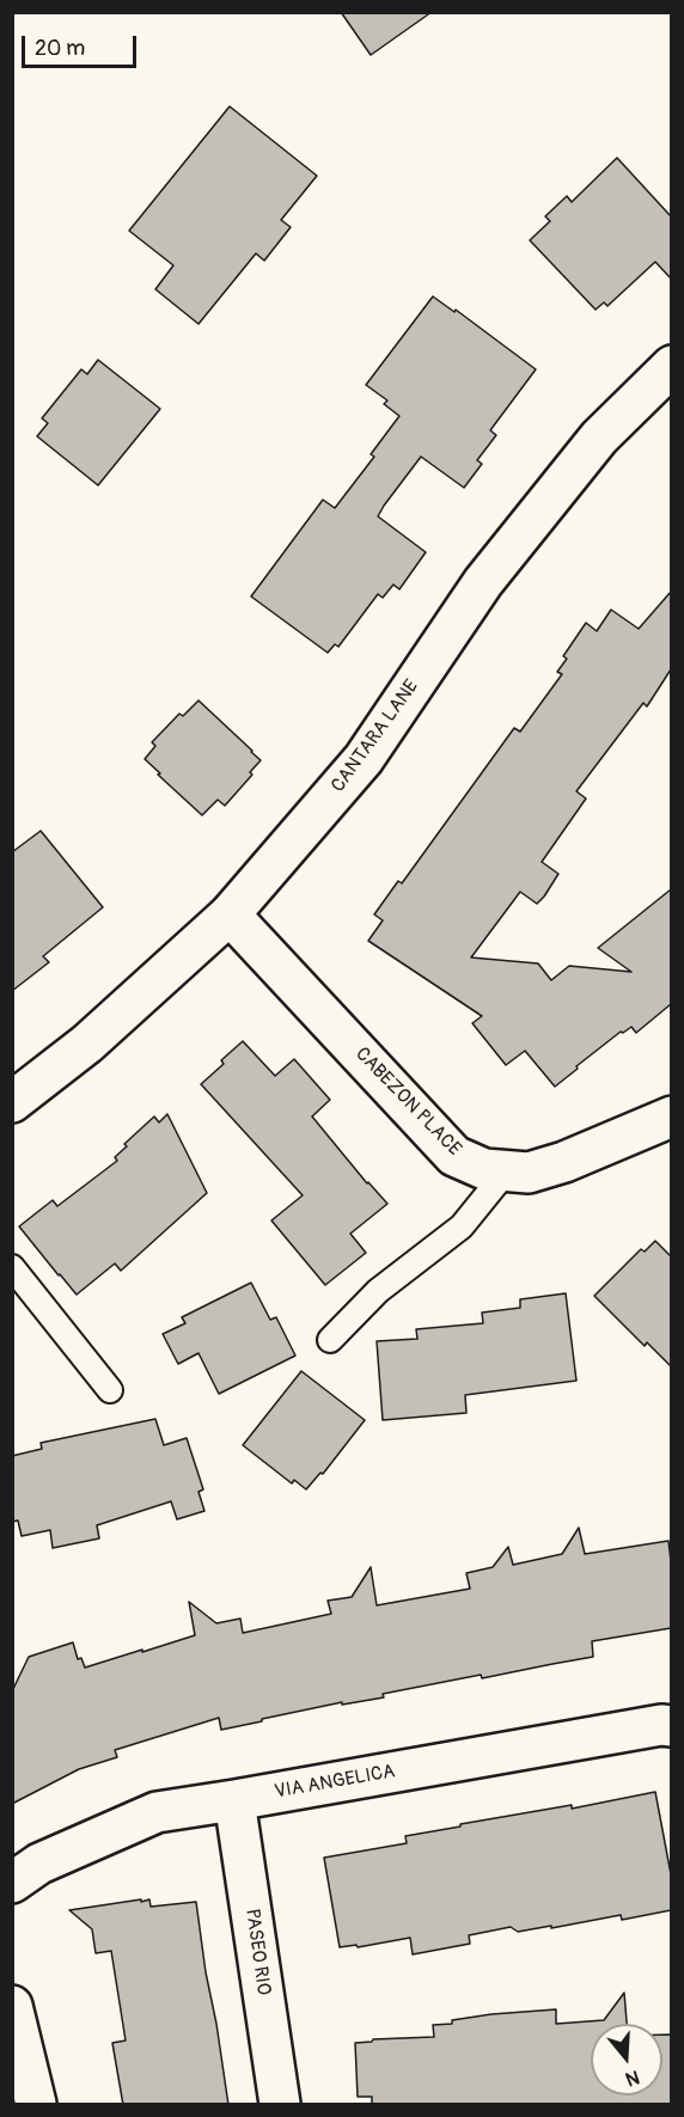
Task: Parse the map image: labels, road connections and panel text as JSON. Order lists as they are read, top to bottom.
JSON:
{
  "streets": {
    "street": [
      "CANTARA LANE",
      "CABEZON PLACE",
      "VIA ANGELICA",
      "PASEO RIO"
    ]
  },
  "crossings": [
    ["CANTARA LANE", "CABEZON PLACE"],
    ["VIA ANGELICA", "PASEO RIO"]
  ],
  "scale_bar": "20 m",
  "north": "bottom"
}
